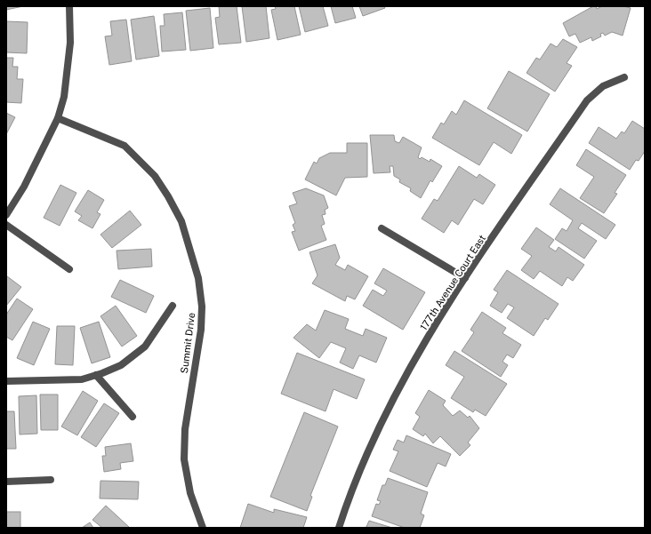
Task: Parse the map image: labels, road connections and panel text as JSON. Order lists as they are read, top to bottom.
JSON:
{
  "streets": {
    "street": ["177th Avenue Court East", "Summit Drive"]
  }
}
